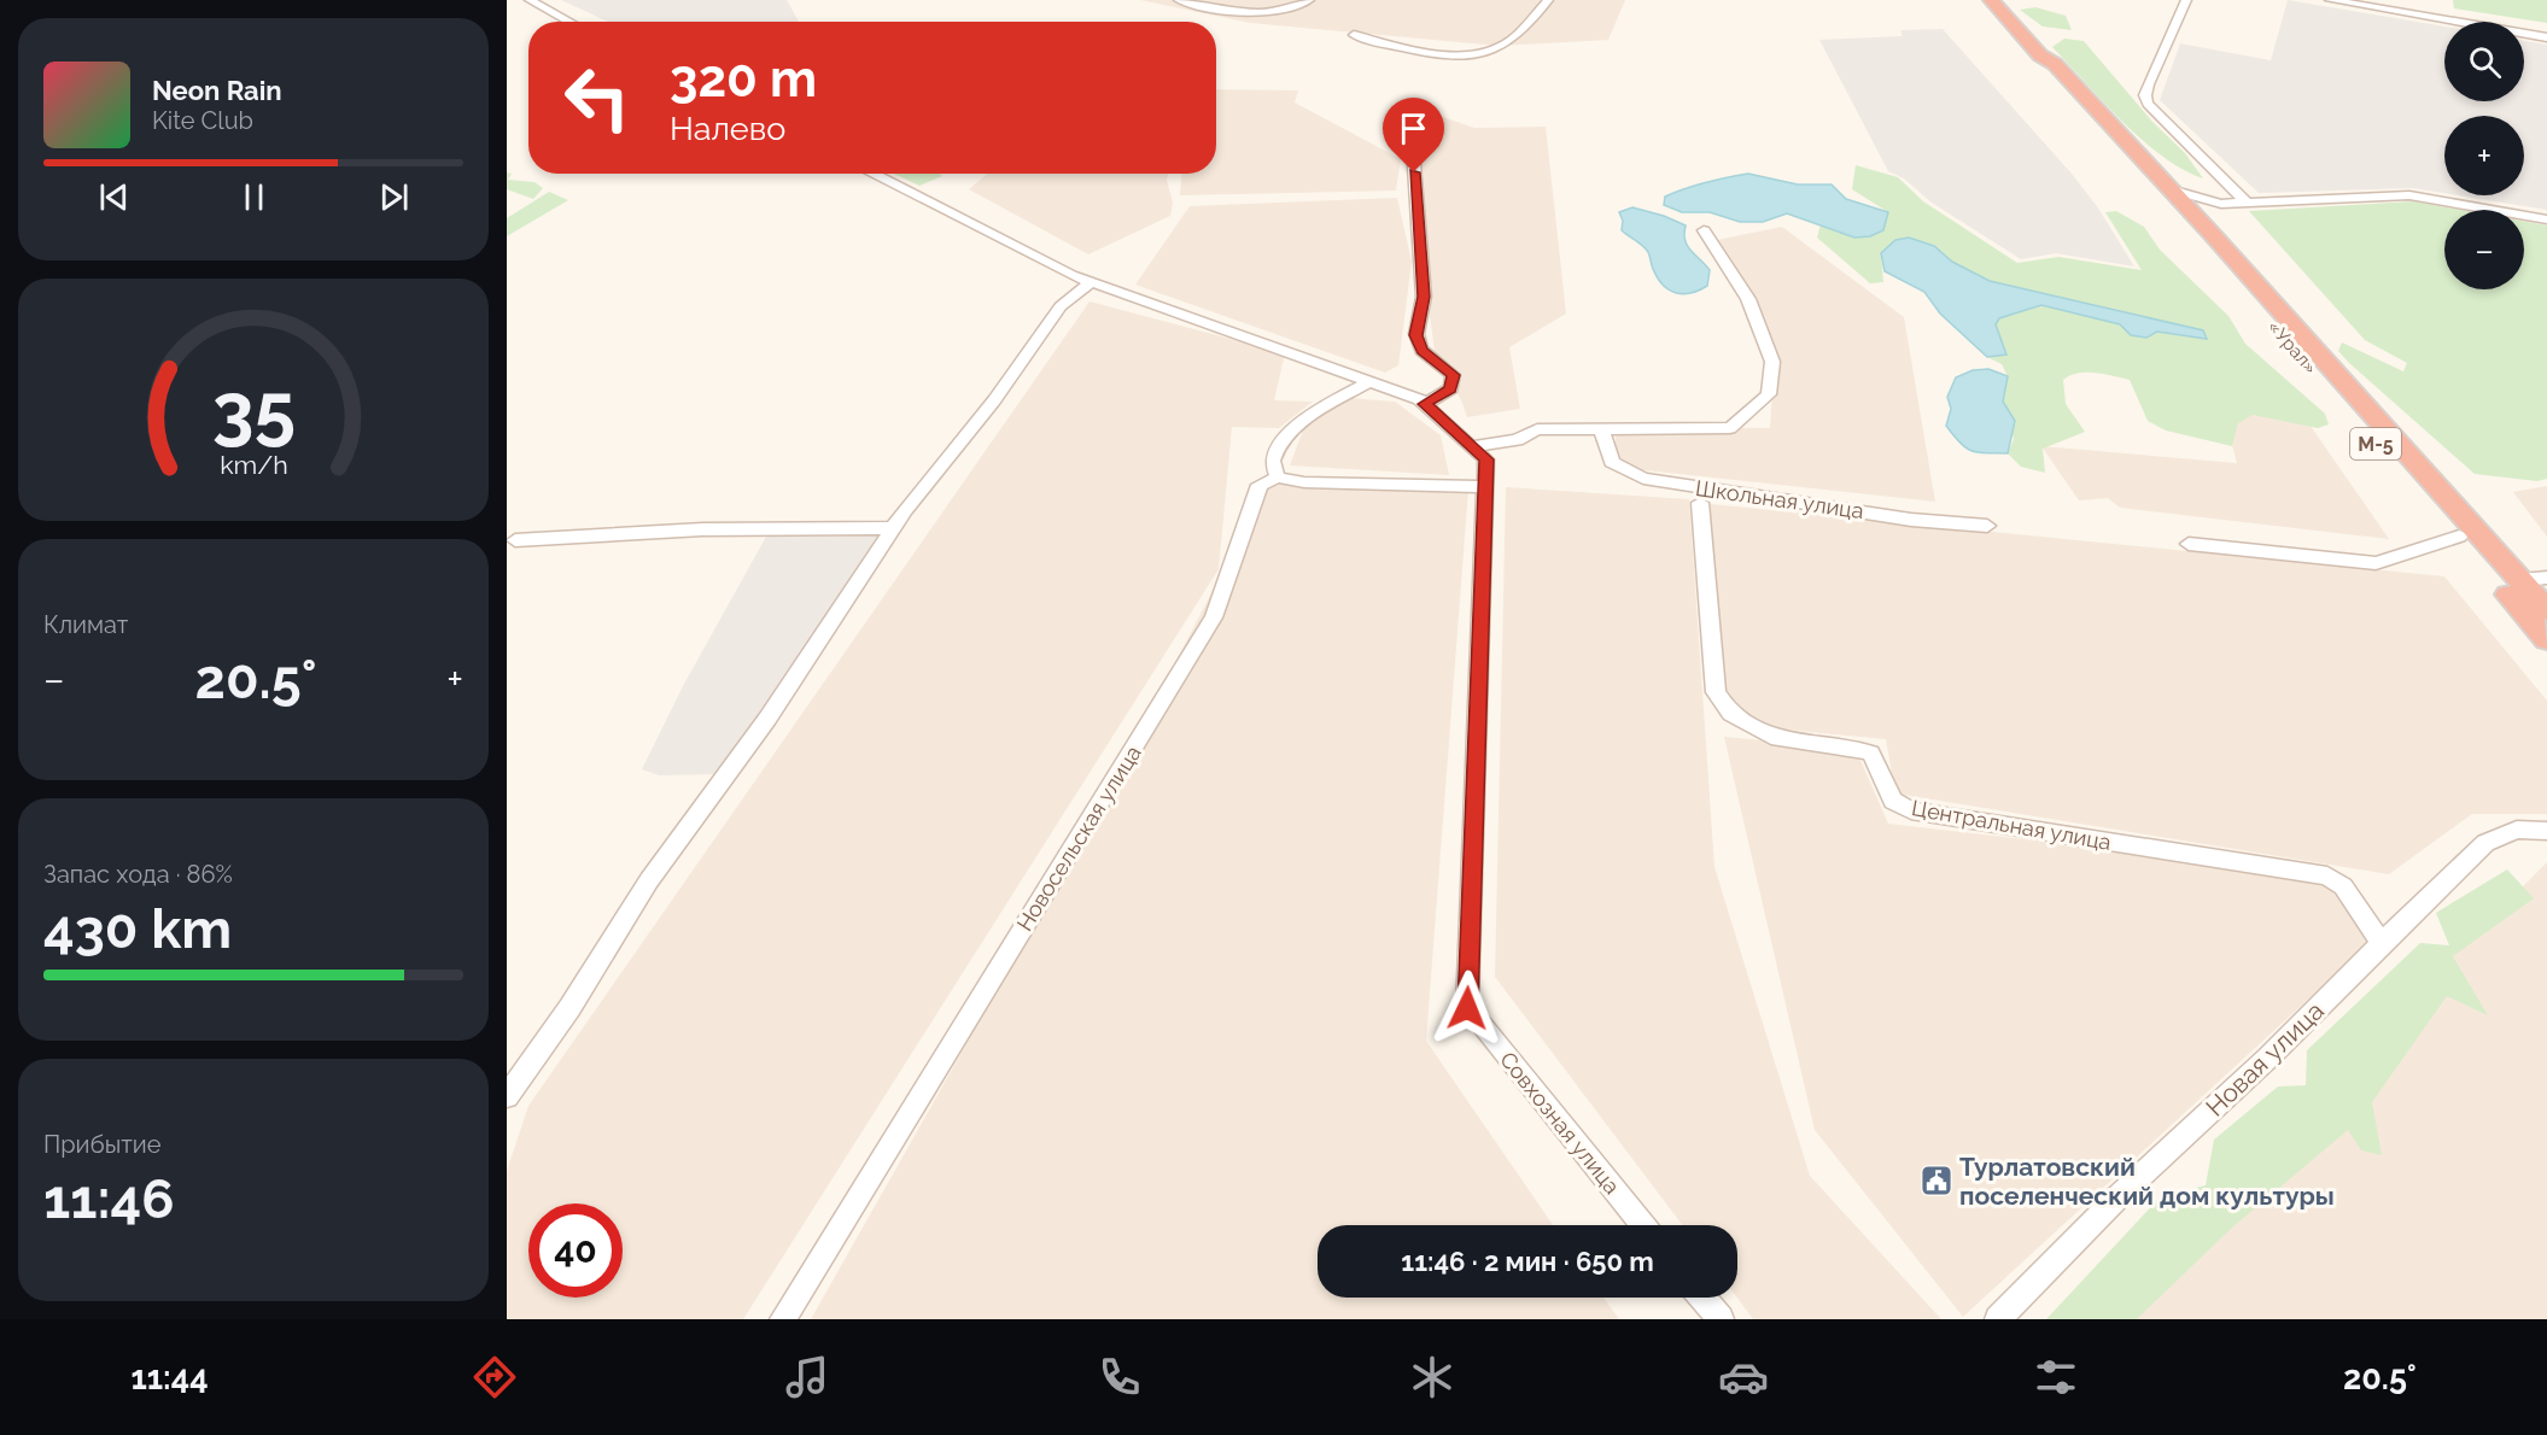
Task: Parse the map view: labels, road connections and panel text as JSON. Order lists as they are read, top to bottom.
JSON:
{
  "streets": {
    "highway": ["«Урал»", "М-5"],
    "street": [
      "Школьная улица",
      "Центральная улица",
      "Новосельская улица",
      "Новая улица",
      "Совхозная улица"
    ]
  },
  "crossings": [
    ["Центральная улица", "Новая улица"]
  ],
  "places": {
    "public building": ["Турлатовский поселенческий дом культуры"]
  },
  "page": {
    "map_buttons": ["+", "−"],
    "turn": ["320 m", "Налево"],
    "song": ["Neon Rain", "Kite Club"],
    "tile": [
      "Климат",
      ["Запас хода · 86%", "430 km"],
      ["Прибытие", "11:46"]
    ],
    "heat": ["−", "20.5°", "+"],
    "limit": "40",
    "trip": "11:46 · 2 мин · 650 m",
    "tabs": ["11:44", "20.5°"],
    "gauge": ["35", "km/h"]
  }
}
